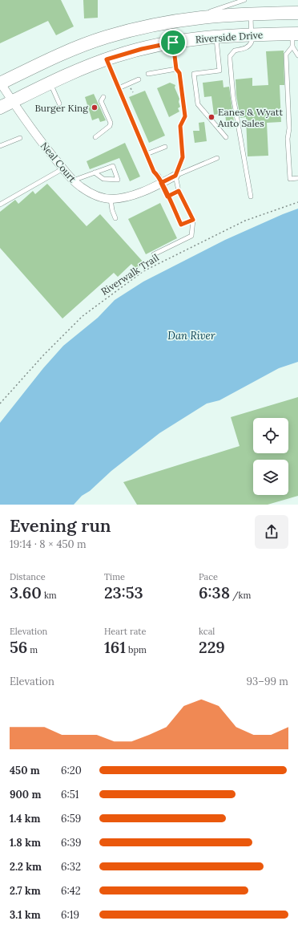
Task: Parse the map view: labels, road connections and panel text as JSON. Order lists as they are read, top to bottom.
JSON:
{
  "streets": {
    "main road": ["Riverside Drive"],
    "street": ["Neal Court"],
    "path": ["Riverwalk Trail"]
  },
  "crossings": [
    ["Riverside Drive", "Neal Court"]
  ],
  "water": ["Dan River"],
  "places": ["Burger King", "Eanes & Wyatt Auto Sales"],
  "page": {
    "heading": ["Evening run", "19:14 · 8 × 450 m"],
    "stats": [
      ["Distance", "3.60 km"],
      ["Time", "23:53"],
      ["Pace", "6:38 /km"],
      ["Elevation", "56 m"],
      ["Heart rate", "161 bpm"],
      ["kcal", "229"]
    ],
    "chart": ["Elevation", "93–99 m"],
    "list": [
      {
        "name": "450 m",
        "note": "6:20"
      },
      {
        "name": "900 m",
        "note": "6:51"
      },
      {
        "name": "1.4 km",
        "note": "6:59"
      },
      {
        "name": "1.8 km",
        "note": "6:39"
      },
      {
        "name": "2.2 km",
        "note": "6:32"
      },
      {
        "name": "2.7 km",
        "note": "6:42"
      },
      {
        "name": "3.1 km",
        "note": "6:19"
      }
    ]
  }
}
